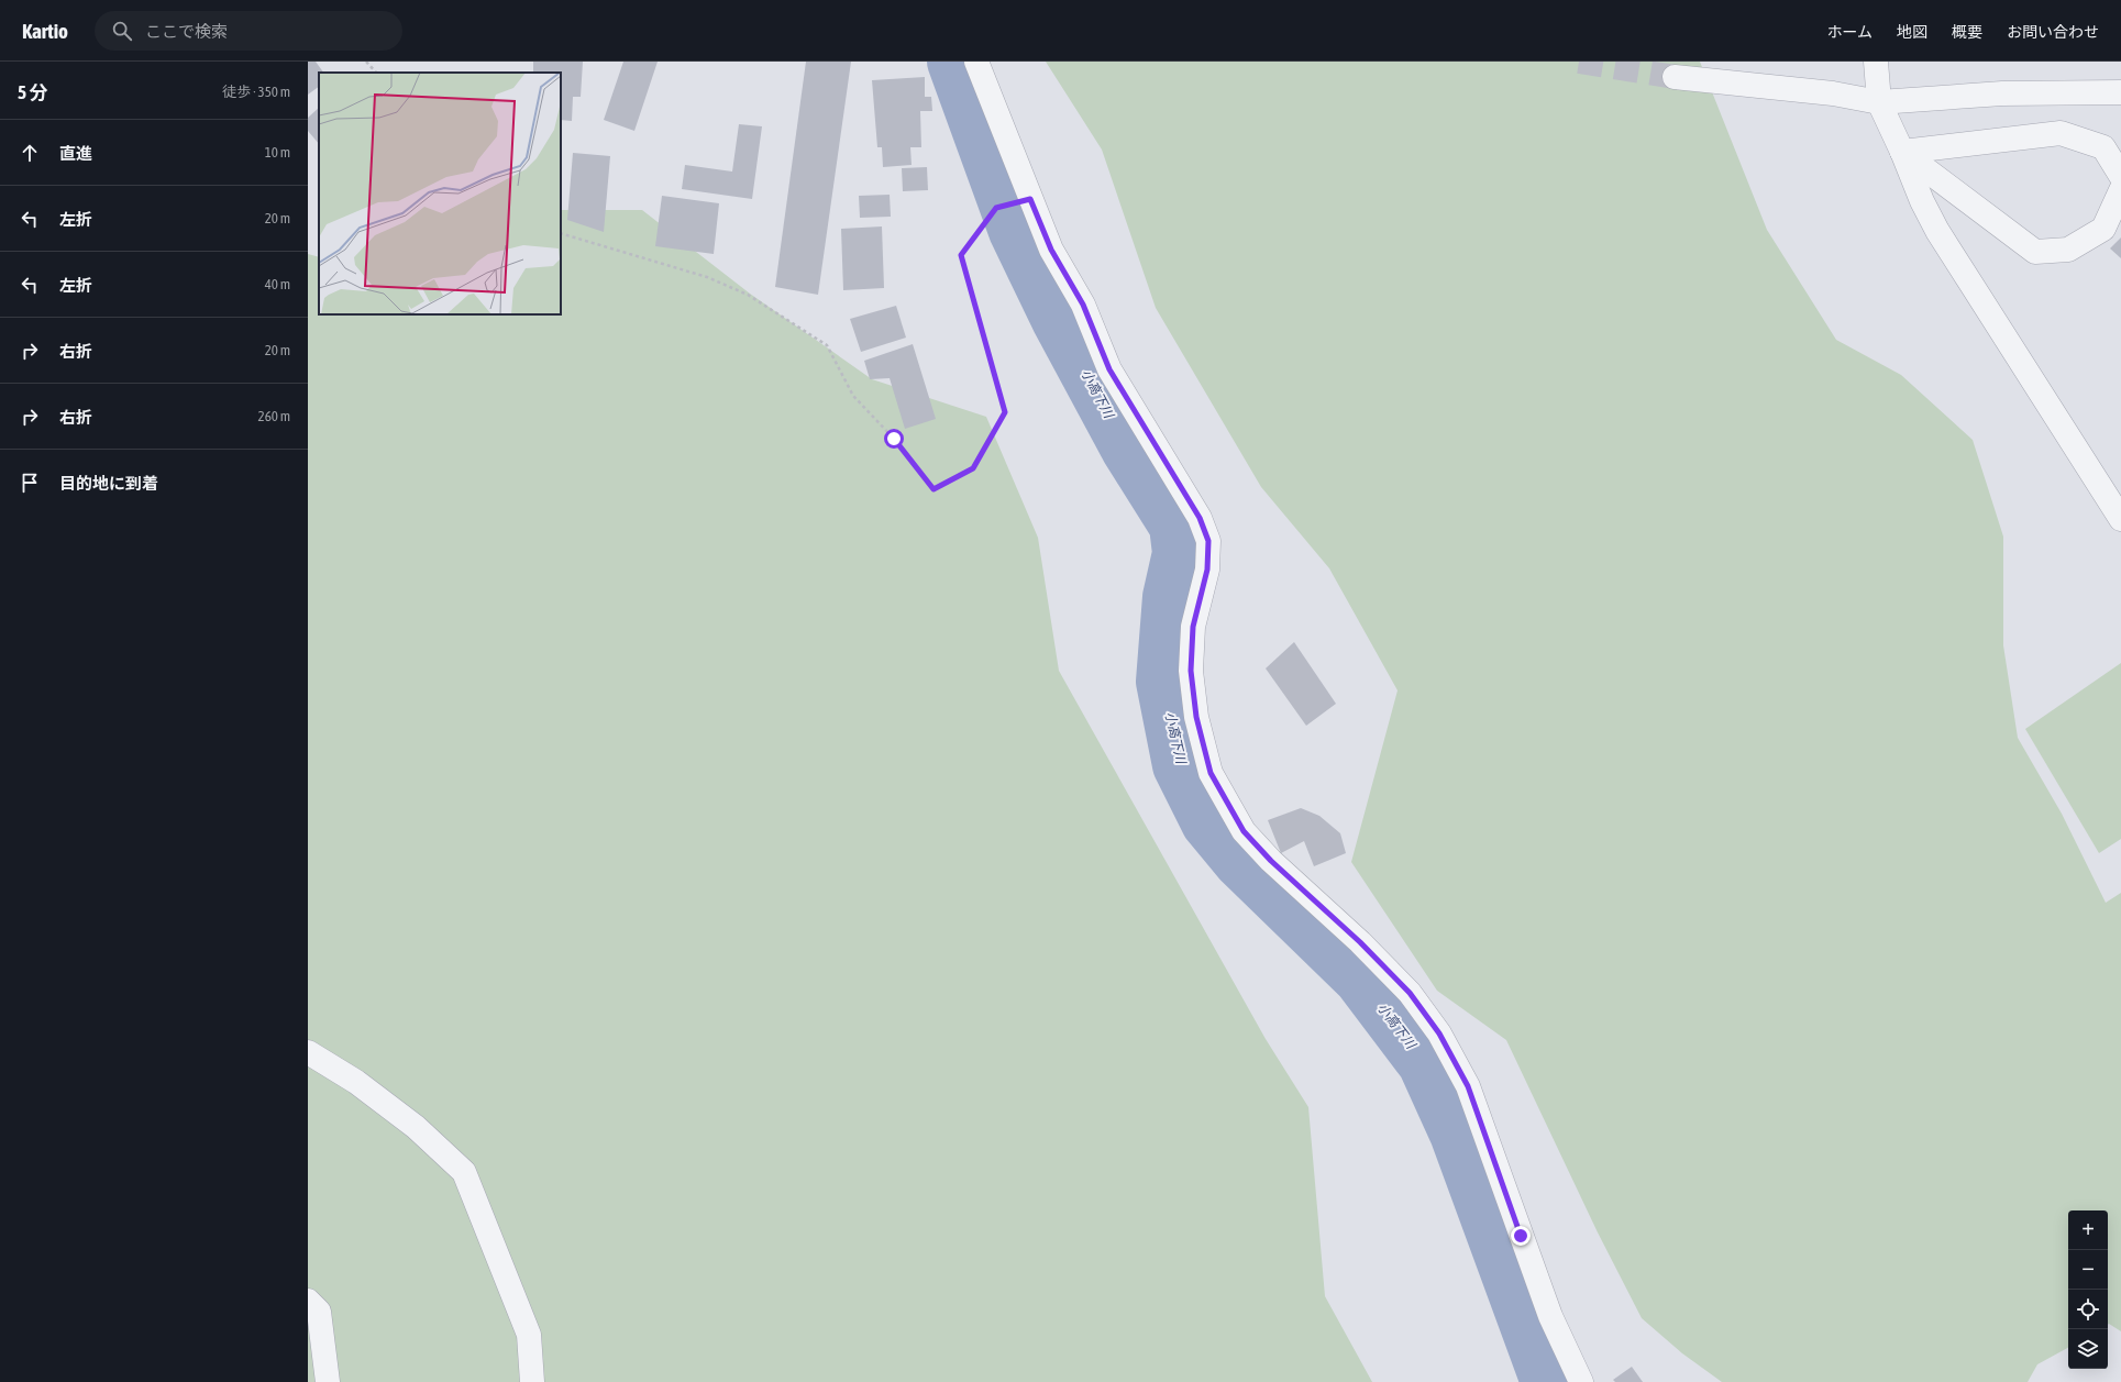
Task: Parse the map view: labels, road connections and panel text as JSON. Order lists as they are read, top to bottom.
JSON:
{
  "water": ["小高下川"],
  "page": {
    "header": "Kartio",
    "search": "ここで検索",
    "nav": [
      "ホーム",
      "地図",
      "概要",
      "お問い合わせ"
    ],
    "heading": ["5 分", "徒歩 · 350 m"],
    "list": [
      ["直進", "10 m"],
      ["左折", "20 m"],
      ["左折", "40 m"],
      ["右折", "20 m"],
      ["右折", "260 m"],
      "目的地に到着"
    ],
    "map_buttons": ["+", "−"]
  }
}
